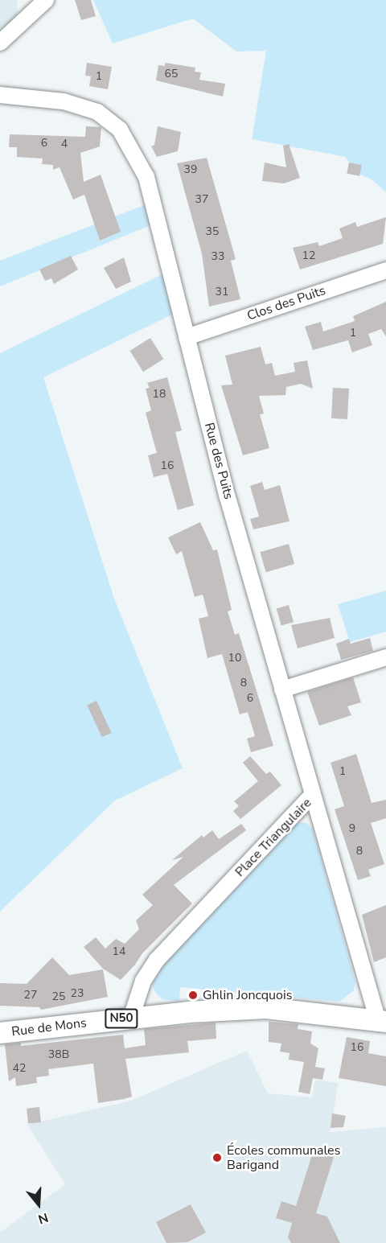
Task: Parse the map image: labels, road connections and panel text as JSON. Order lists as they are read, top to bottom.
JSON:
{
  "streets": {
    "main road": ["N50", "Rue de Mons"],
    "street": ["Clos des Puits", "Rue des Puits", "Place Triangulaire"]
  },
  "crossings": [
    ["Clos des Puits", "Rue des Puits"],
    ["Rue des Puits", "Place Triangulaire"],
    ["Place Triangulaire", "Rue de Mons"]
  ],
  "places": ["Ghlin Joncquois", "Écoles communales Barigand"],
  "house_numbers": [
    "65",
    "1",
    "6",
    "4",
    "39",
    "37",
    "35",
    "12",
    "33",
    "31",
    "1",
    "18",
    "16",
    "10",
    "8",
    "6",
    "1",
    "9",
    "8",
    "14",
    "23",
    "27",
    "25",
    "16",
    "38B",
    "42"
  ],
  "north": "bottom"
}
